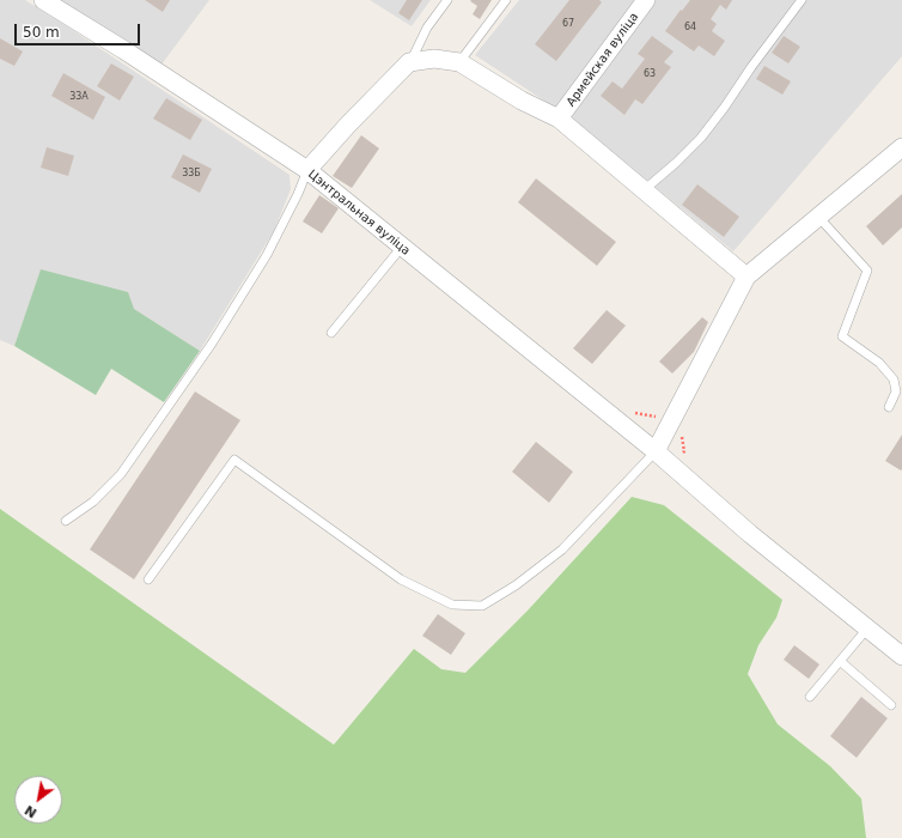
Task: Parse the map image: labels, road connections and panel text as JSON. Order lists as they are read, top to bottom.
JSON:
{
  "streets": {
    "street": ["Армейская вуліца", "Цэнтральная вуліца"]
  },
  "house_numbers": [
    "67",
    "64",
    "63",
    "33А",
    "33Б"
  ],
  "scale_bar": "50 m",
  "north": "bottom left"
}
